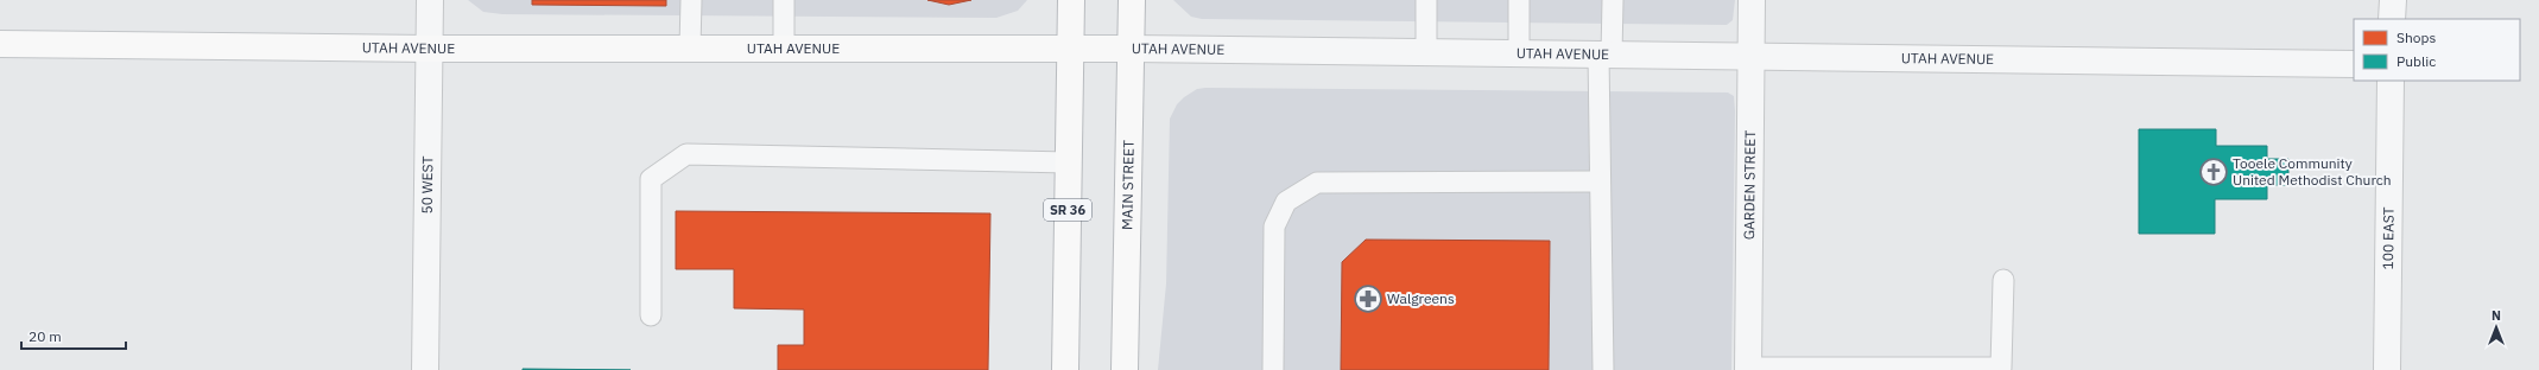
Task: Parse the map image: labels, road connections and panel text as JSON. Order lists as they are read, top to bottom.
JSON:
{
  "streets": {
    "main road": ["UTAH AVENUE", "MAIN STREET", "SR 36"],
    "street": ["50 WEST", "GARDEN STREET", "100 EAST"]
  },
  "crossings": [
    ["UTAH AVENUE", "50 WEST"],
    ["UTAH AVENUE", "MAIN STREET"],
    ["UTAH AVENUE", "GARDEN STREET"],
    ["UTAH AVENUE", "SR 36"]
  ],
  "places": {
    "church": ["Tooele Community United Methodist Church"],
    "pharmacy": ["Walgreens"]
  },
  "legend": ["Shops", "Public"],
  "scale_bar": "20 m",
  "north": "top"
}
